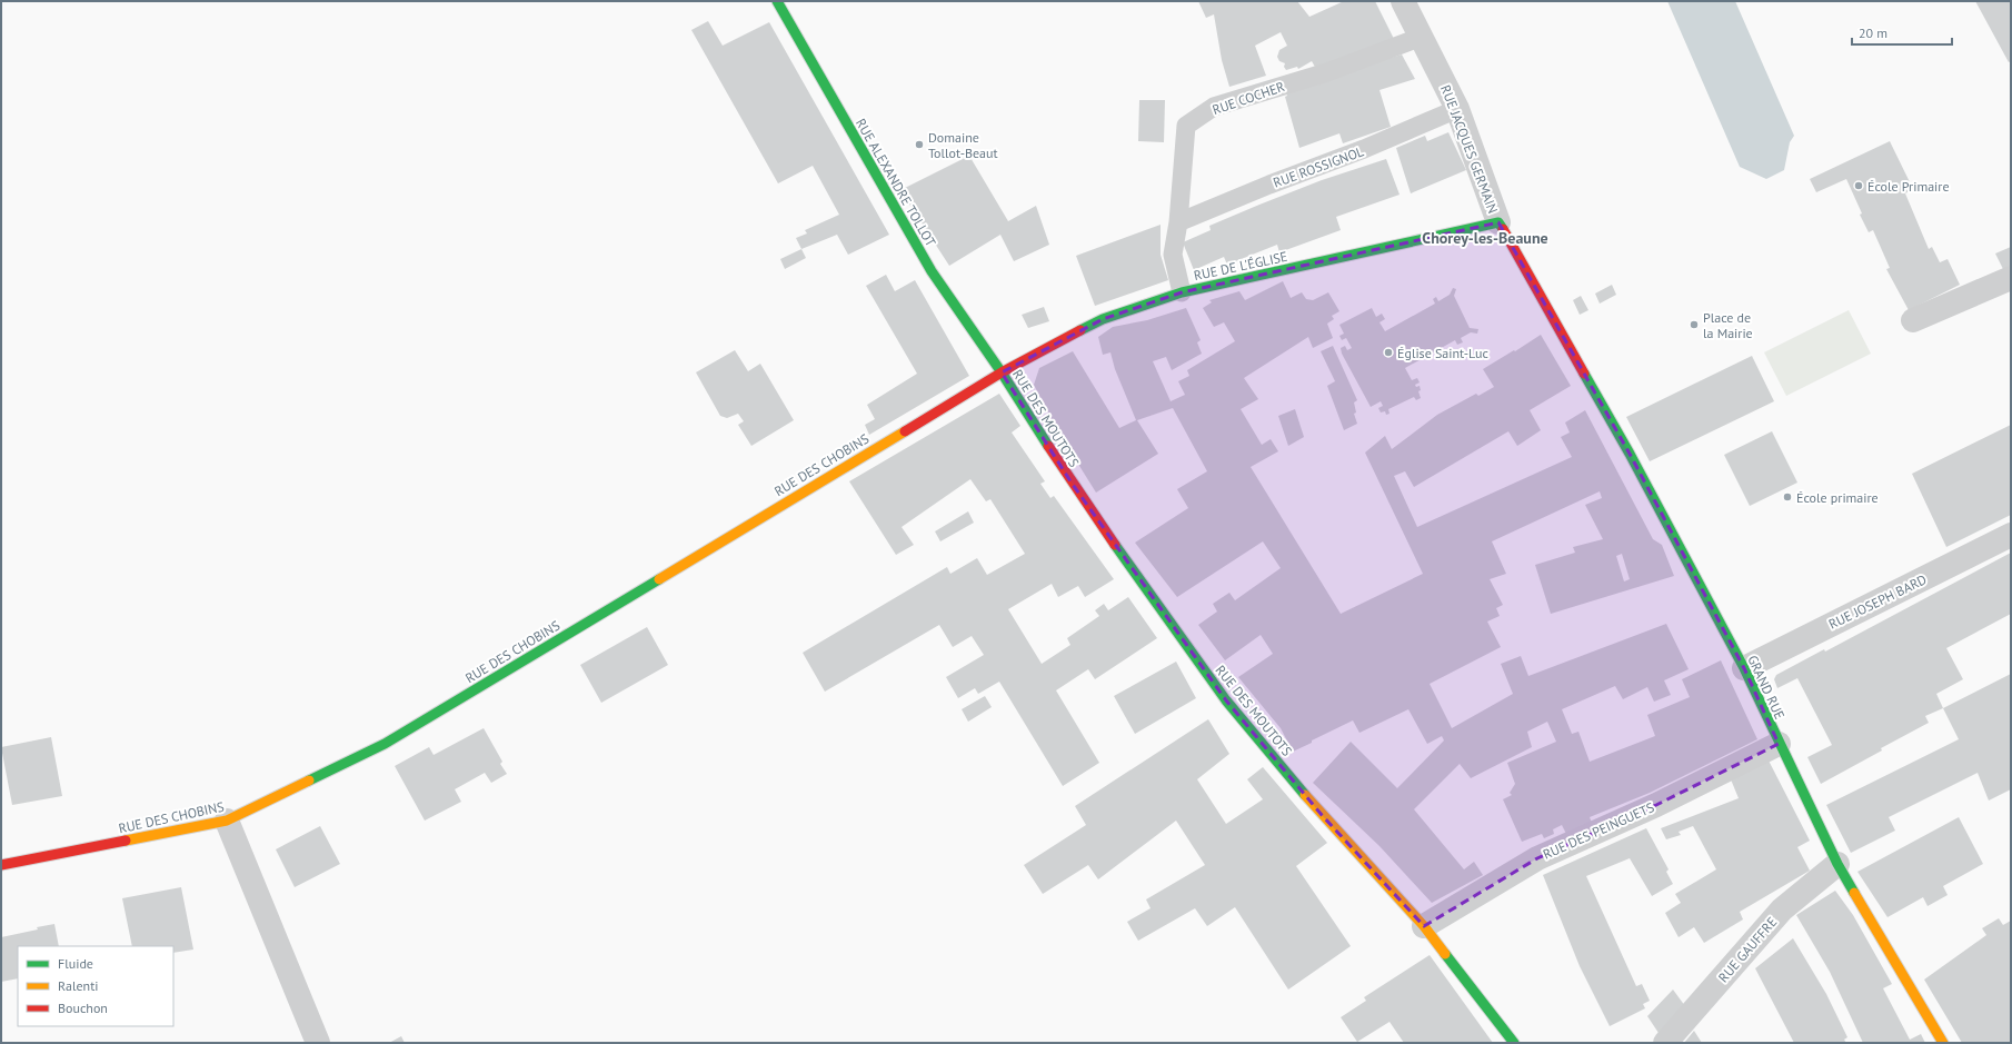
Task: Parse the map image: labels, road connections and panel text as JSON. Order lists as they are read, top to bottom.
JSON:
{
  "streets": {
    "street": [
      "RUE JACQUES GERMAIN",
      "RUE ALEXANDRE TOLLOT",
      "RUE DE L'ÉGLISE",
      "RUE DES MOUTOTS",
      "RUE DES CHOBINS",
      "RUE JOSEPH BARD",
      "GRAND RUE",
      "RUE DES PEINGUETS",
      "RUE GAUFFRE"
    ],
    "lane": ["RUE COCHER", "RUE ROSSIGNOL"]
  },
  "crossings": [
    ["RUE COCHER", "RUE JACQUES GERMAIN"],
    ["RUE COCHER", "RUE ROSSIGNOL"],
    ["RUE COCHER", "RUE DE L'ÉGLISE"],
    ["RUE JACQUES GERMAIN", "RUE ROSSIGNOL"],
    ["RUE JACQUES GERMAIN", "RUE DE L'ÉGLISE"],
    ["RUE JACQUES GERMAIN", "GRAND RUE"],
    ["RUE ALEXANDRE TOLLOT", "RUE DE L'ÉGLISE"],
    ["RUE ALEXANDRE TOLLOT", "RUE DES MOUTOTS"],
    ["RUE ALEXANDRE TOLLOT", "RUE DES CHOBINS"],
    ["RUE DE L'ÉGLISE", "RUE DES MOUTOTS"],
    ["RUE DE L'ÉGLISE", "RUE DES CHOBINS"],
    ["RUE DES MOUTOTS", "RUE DES CHOBINS"],
    ["RUE DES MOUTOTS", "RUE DES PEINGUETS"],
    ["RUE JOSEPH BARD", "GRAND RUE"],
    ["GRAND RUE", "RUE DES PEINGUETS"],
    ["GRAND RUE", "RUE GAUFFRE"]
  ],
  "districts": ["Chorey-les-Beaune"],
  "places": [
    "Domaine Tollot-Beaut",
    "École Primaire",
    "Place de la Mairie",
    "Église Saint-Luc",
    "École primaire"
  ],
  "legend": ["Fluide", "Ralenti", "Bouchon"],
  "scale_bar": "20 m"
}
